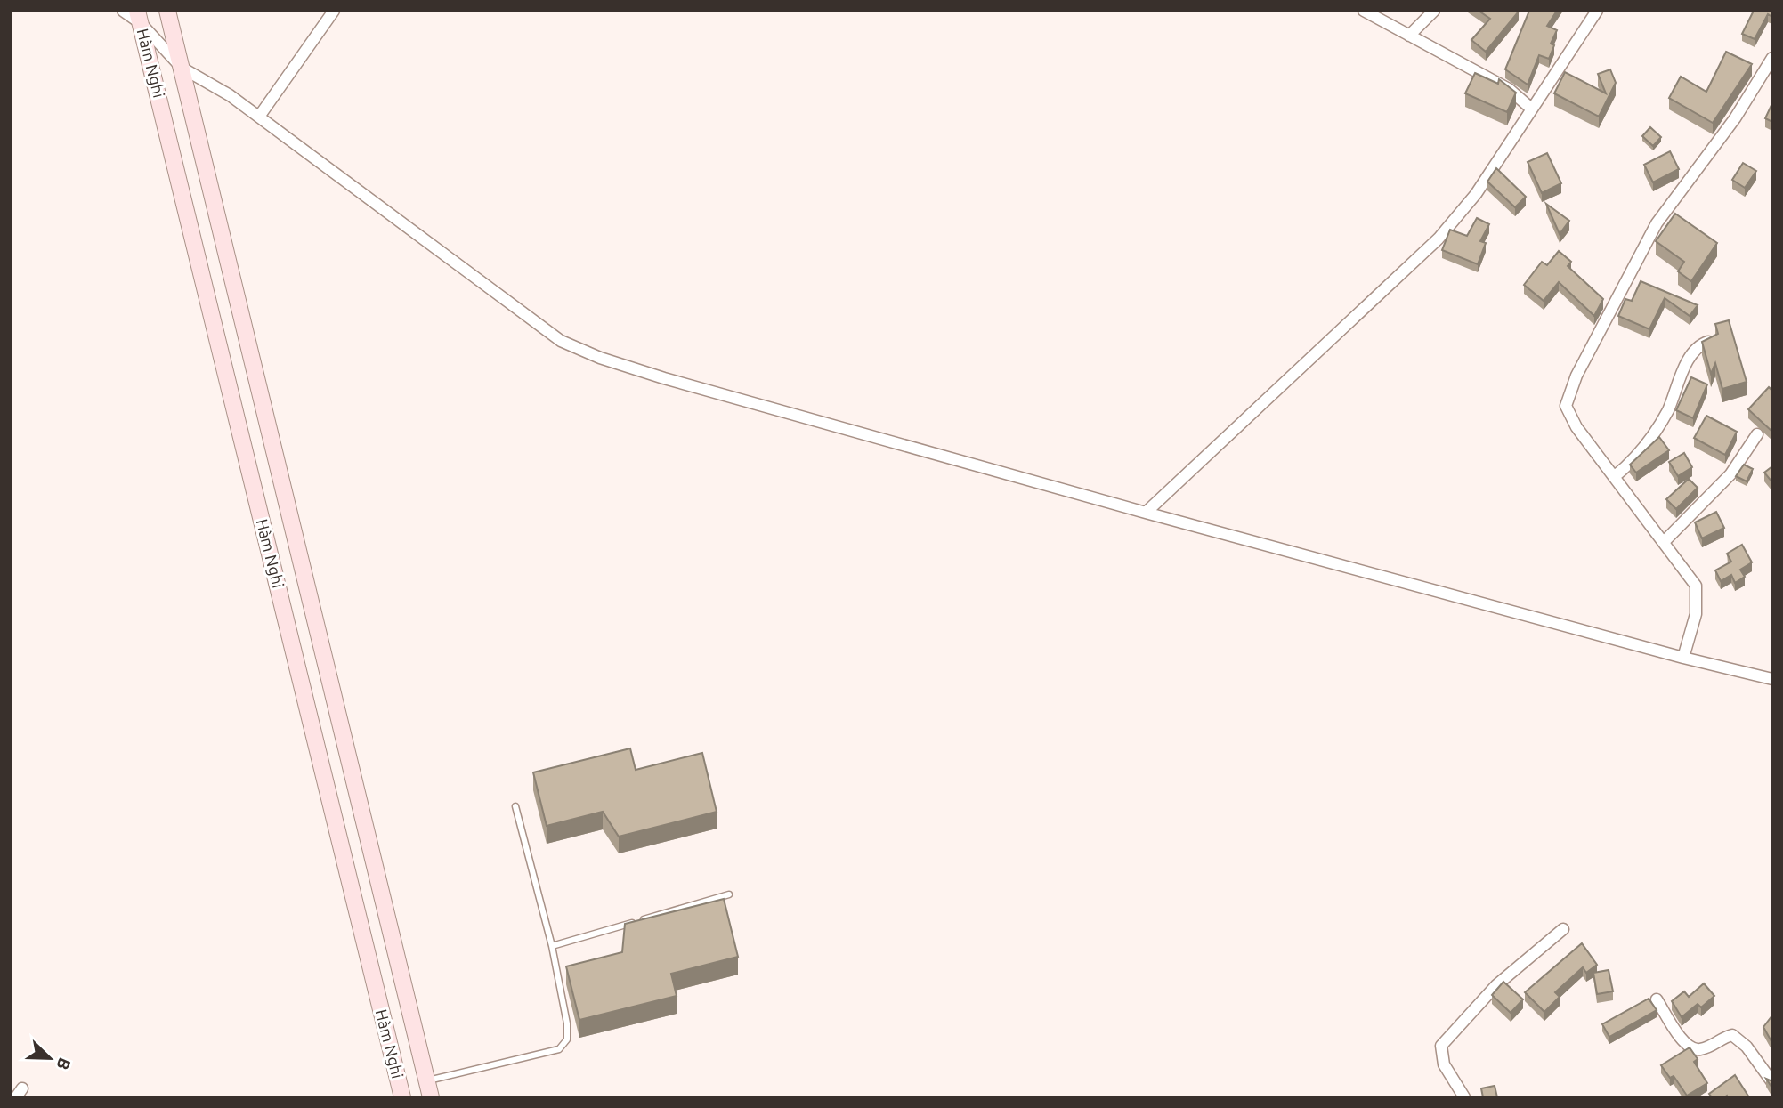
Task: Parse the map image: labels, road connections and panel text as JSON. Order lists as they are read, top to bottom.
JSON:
{
  "streets": {
    "main road": ["Hàm Nghi"]
  },
  "north": "bottom right"
}
